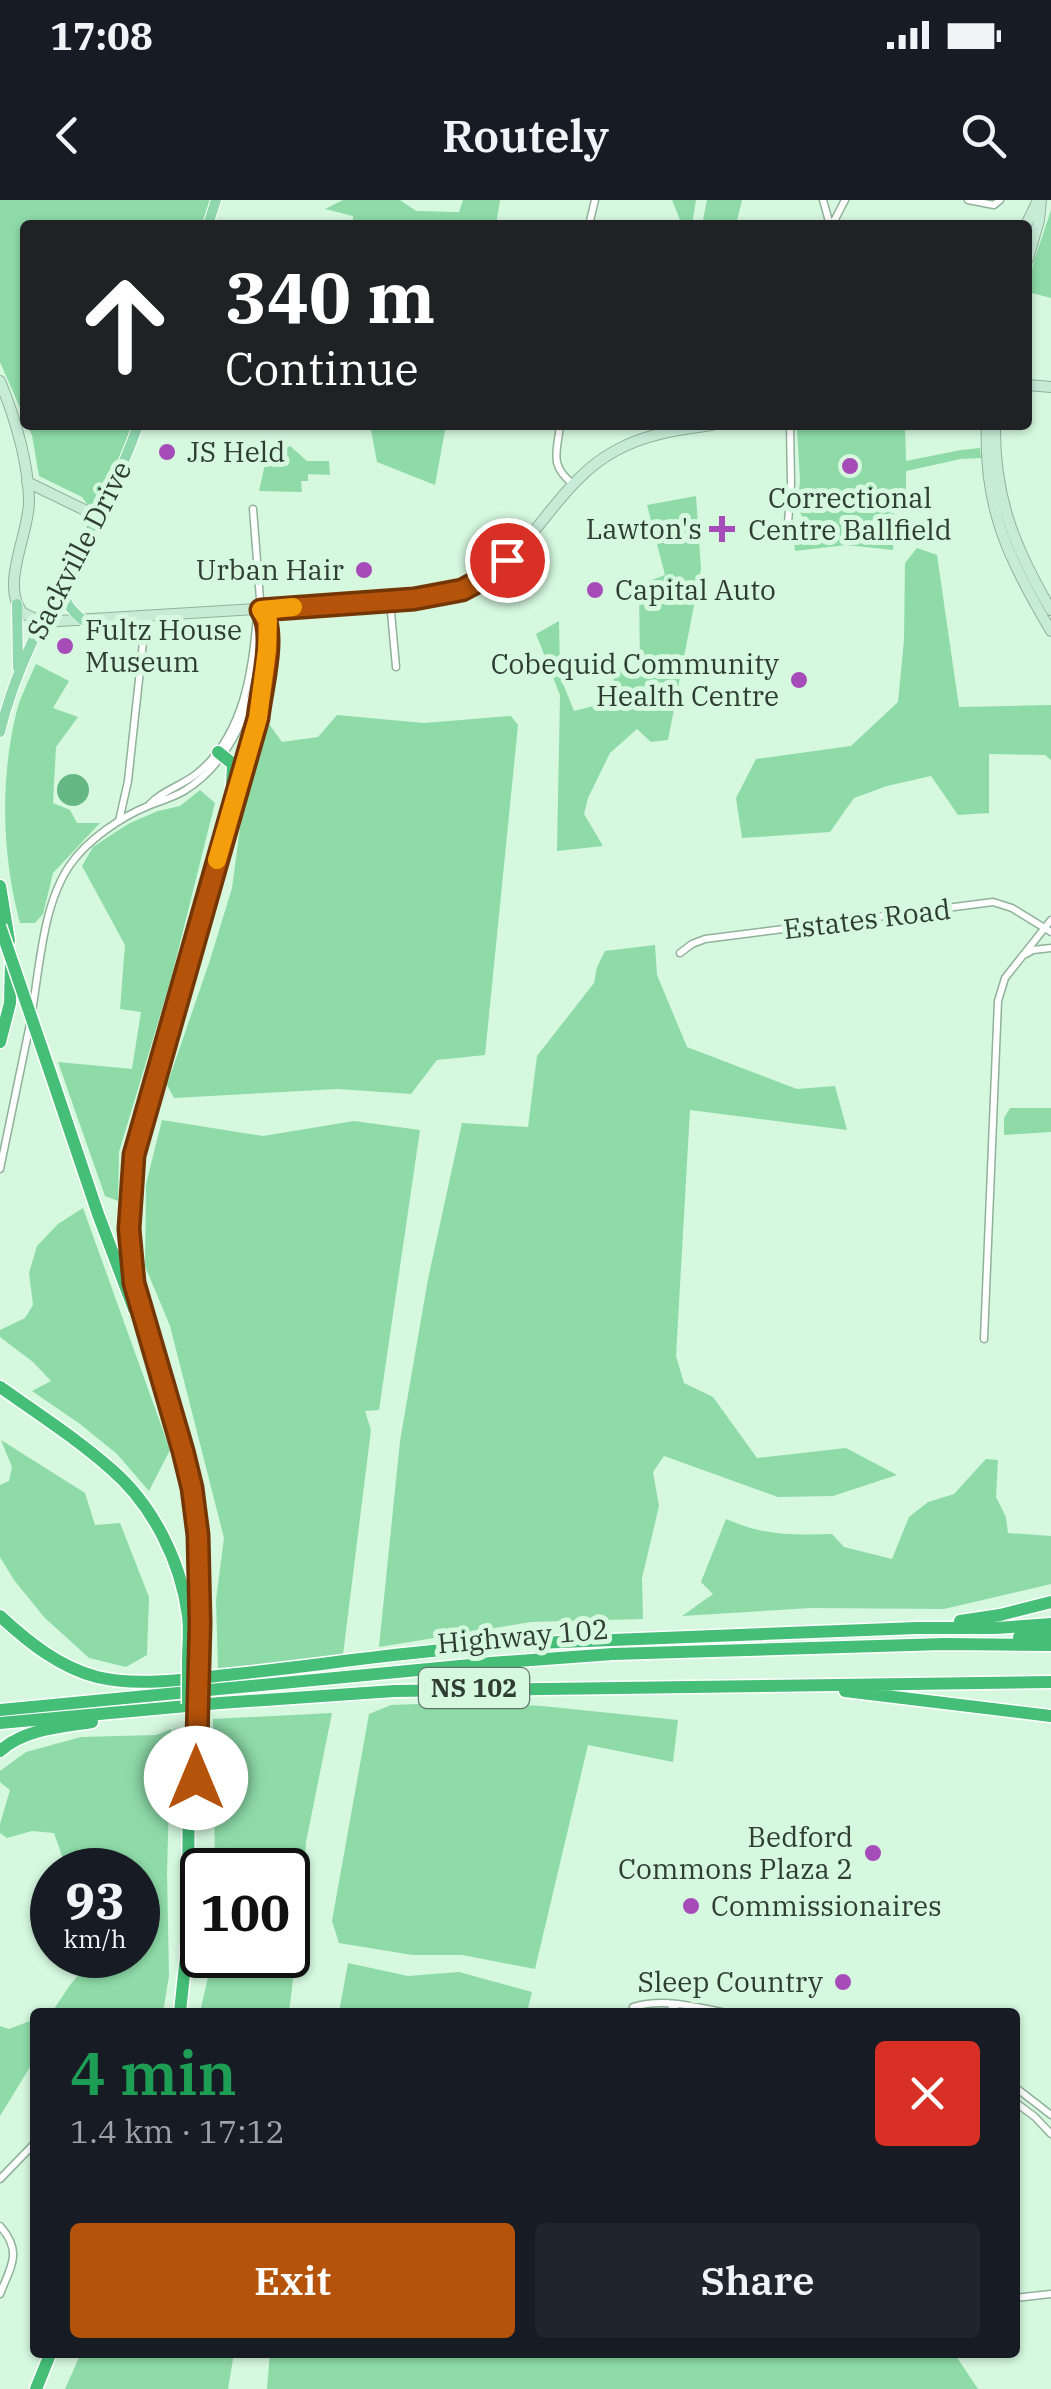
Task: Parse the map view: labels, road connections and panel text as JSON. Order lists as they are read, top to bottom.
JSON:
{
  "streets": {
    "highway": ["Highway 102", "NS 102"],
    "main road": ["Sackville Drive"],
    "street": ["Estates Road"]
  },
  "places": {
    "other": [
      "JS Held",
      "Correctional Centre Ballfield",
      "Urban Hair",
      "Capital Auto",
      "Fultz House Museum",
      "Cobequid Community Health Centre",
      "Bedford Commons Plaza 2",
      "Commissionaires",
      "Sleep Country"
    ],
    "health": ["Lawton's"]
  },
  "page": {
    "status": "17:08",
    "header": "Routely",
    "turn": ["340 m", "Continue"],
    "speed": "93 km/h",
    "limit": "100",
    "heading": ["4 min", "1.4 km · 17:12"],
    "buttons": ["Exit", "Share"]
  }
}
